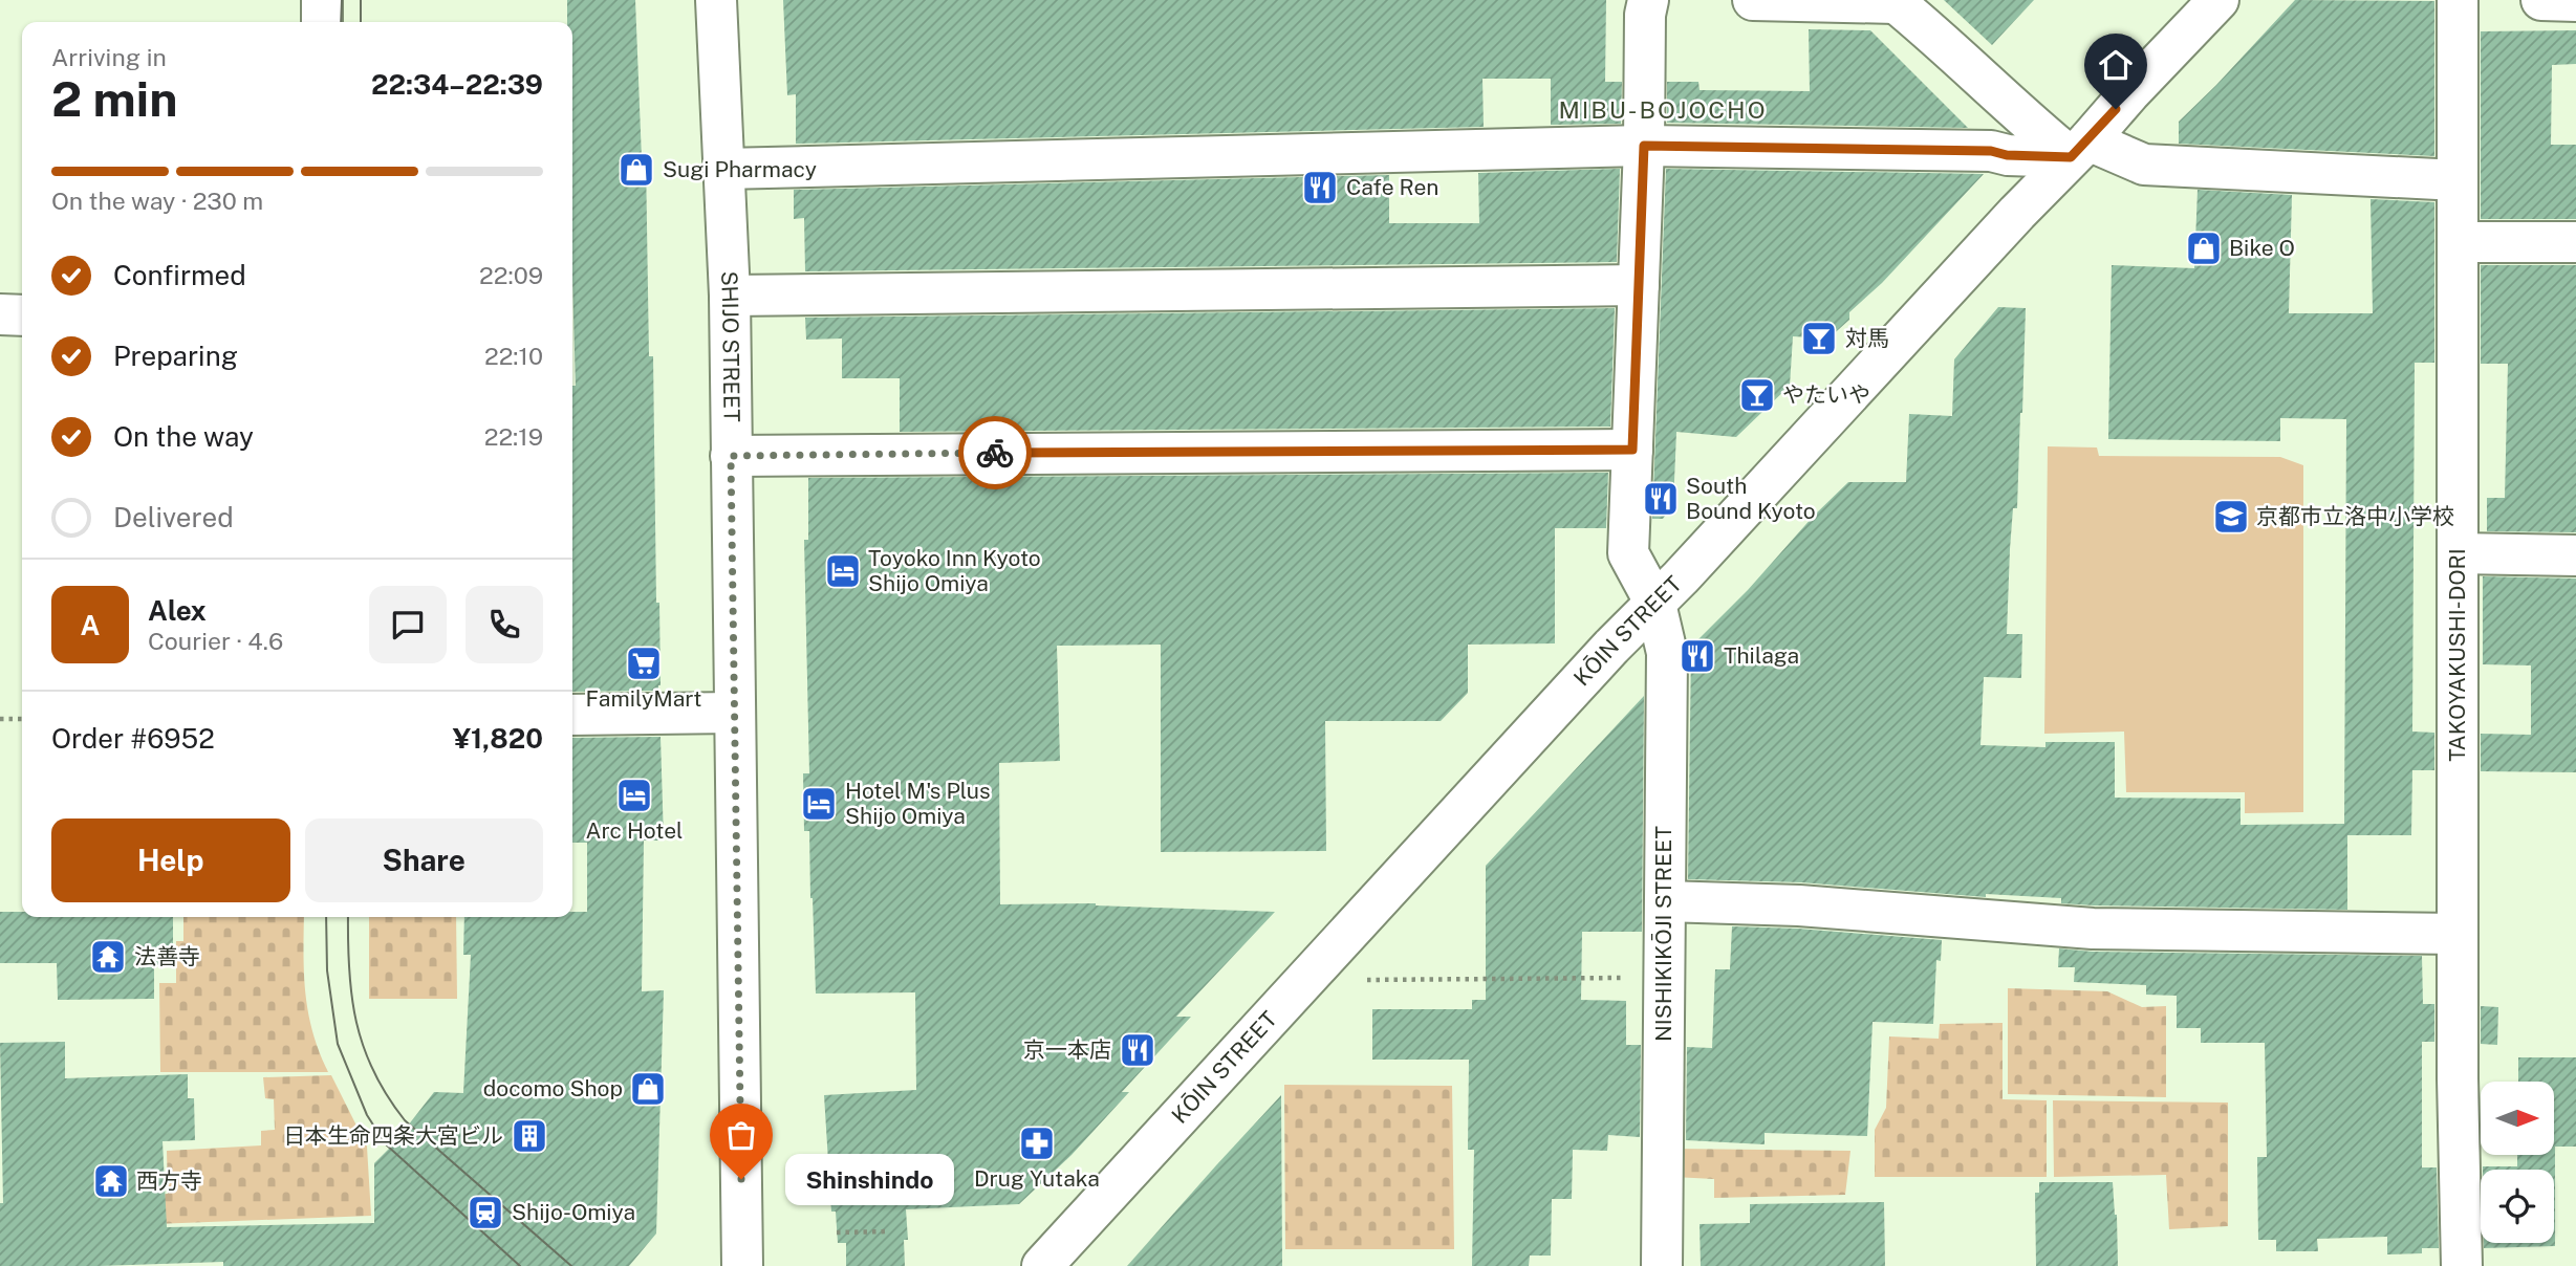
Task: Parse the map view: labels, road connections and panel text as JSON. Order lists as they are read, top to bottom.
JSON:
{
  "streets": {
    "street": [
      "SHIJO STREET",
      "KŌIN STREET",
      "TAKOYAKUSHI-DORI",
      "NISHIKIKŌJI STREET"
    ]
  },
  "crossings": [
    ["KŌIN STREET", "NISHIKIKŌJI STREET"]
  ],
  "districts": ["MIBU-BOJOCHO"],
  "places": {
    "shop": ["Sugi Pharmacy", "Bike O", "docomo Shop"],
    "restaurant": [
      "Cafe Ren",
      "South Bound Kyoto",
      "Thilaga",
      "京一本店"
    ],
    "bar": ["対馬", "やたいや"],
    "school or university": ["京都市立洛中小学校"],
    "hotel": ["Toyoko Inn Kyoto Shijo Omiya", "Arc Hotel", "Hotel M's Plus Shijo Omiya"],
    "supermarket": ["FamilyMart"],
    "temple": ["法善寺", "西方寺"],
    "building": ["日本生命四条大宮ビル"],
    "pharmacy": ["Drug Yutaka"],
    "other": ["Shinshindo"],
    "station": ["Shijo-Omiya"]
  },
  "north": "right",
  "page": {
    "heading": ["2 min", "Arriving in", "22:34–22:39"],
    "panel": [
      "Alex",
      "Courier · 4.6",
      "Order #6952",
      "¥1,820"
    ],
    "bar": "On the way · 230 m",
    "list": [
      ["Confirmed", "22:09"],
      ["Preparing", "22:10"],
      ["On the way", "22:19"],
      "Delivered"
    ],
    "round": "A",
    "buttons": ["Help", "Share"],
    "bubble": "Shinshindo"
  }
}
